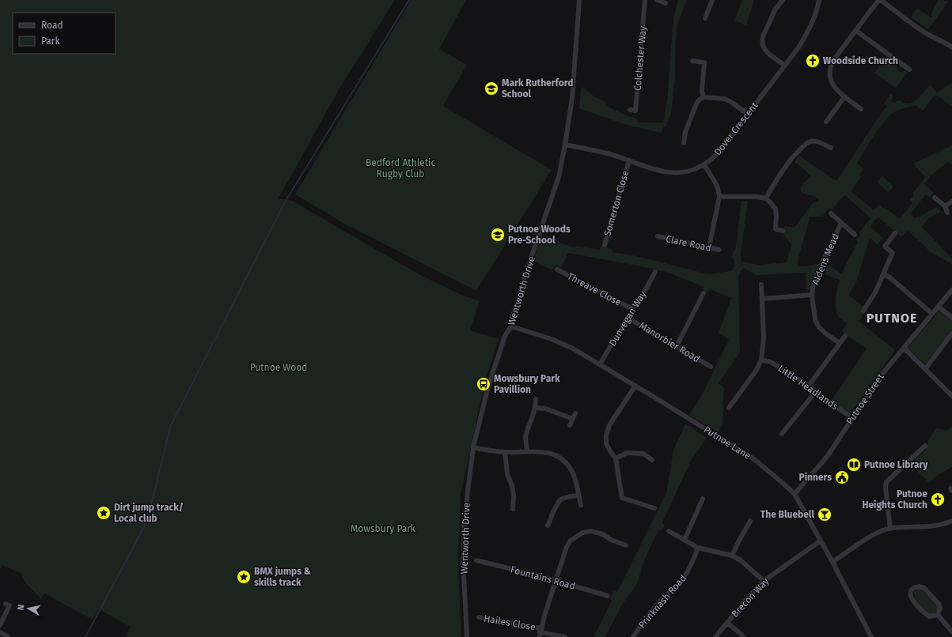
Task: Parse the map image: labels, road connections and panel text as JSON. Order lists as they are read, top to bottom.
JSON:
{
  "streets": {
    "street": [
      "Colchester Way",
      "Dover Crescent",
      "Somerton Close",
      "Clare Road",
      "Aldens Mead",
      "Threave Close",
      "Wentworth Drive",
      "Dunvegan Way",
      "Manorbier Road",
      "Little Headlands",
      "Putnoe Street",
      "Putnoe Lane",
      "Fountains Road",
      "Brecon Way",
      "Prinknash Road",
      "Hailes Close"
    ]
  },
  "crossings": [
    ["Dover Crescent", "Somerton Close"],
    ["Dover Crescent", "Wentworth Drive"],
    ["Threave Close", "Dunvegan Way"],
    ["Wentworth Drive", "Putnoe Lane"],
    ["Dunvegan Way", "Manorbier Road"],
    ["Dunvegan Way", "Putnoe Lane"],
    ["Little Headlands", "Putnoe Street"],
    ["Putnoe Street", "Putnoe Lane"],
    ["Putnoe Lane", "Brecon Way"]
  ],
  "districts": ["PUTNOE"],
  "parks": ["Bedford Athletic Rugby Club", "Putnoe Wood", "Mowsbury Park"],
  "places": {
    "church": ["Woodside Church", "Putnoe Heights Church"],
    "school or university": ["Mark Rutherford School", "Putnoe Woods Pre-School"],
    "bus stop": ["Mowsbury Park Pavillion"],
    "library": ["Putnoe Library"],
    "public building": ["Pinners"],
    "place": ["Dirt jump track/ Local club", "BMX jumps & skills track"],
    "bar": ["The Bluebell"]
  },
  "legend": ["Road", "Park"],
  "north": "left"
}
